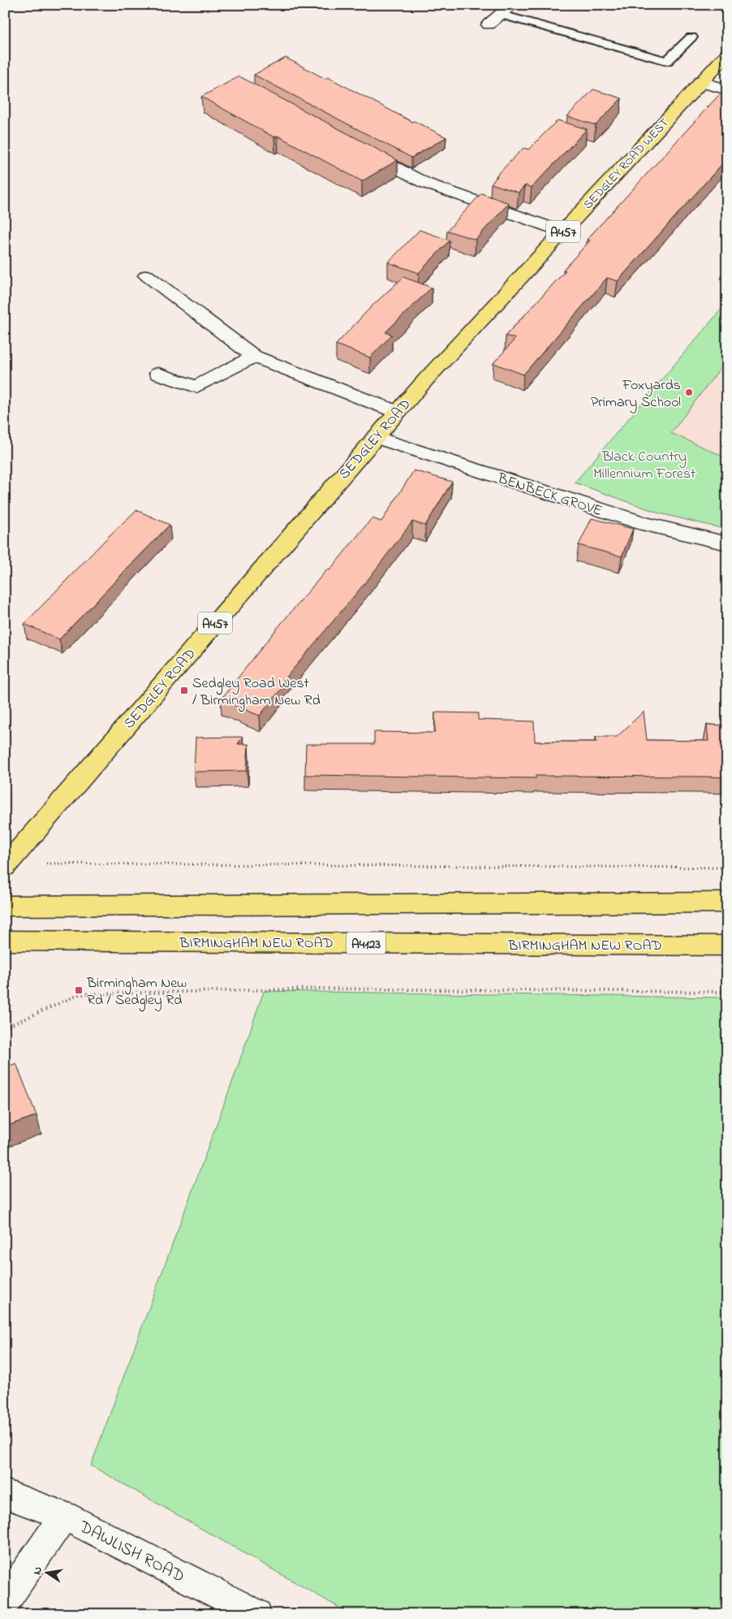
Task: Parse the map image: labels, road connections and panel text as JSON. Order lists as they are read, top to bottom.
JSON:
{
  "streets": {
    "main road": [
      "SEDGLEY ROAD WEST",
      "A457",
      "SEDGLEY ROAD",
      "BIRMINGHAM NEW ROAD",
      "A4123"
    ],
    "street": ["BENBECK GROVE", "DAWLISH ROAD"]
  },
  "crossings": [
    ["SEDGLEY ROAD WEST", "SEDGLEY ROAD"],
    ["SEDGLEY ROAD", "BENBECK GROVE"]
  ],
  "parks": ["Black Country Millennium Forest"],
  "places": {
    "other": ["Foxyards Primary School"],
    "transit": ["Sedgley Road West / Birmingham New Rd", "Birmingham New Rd / Sedgley Rd"]
  },
  "north": "left"
}
